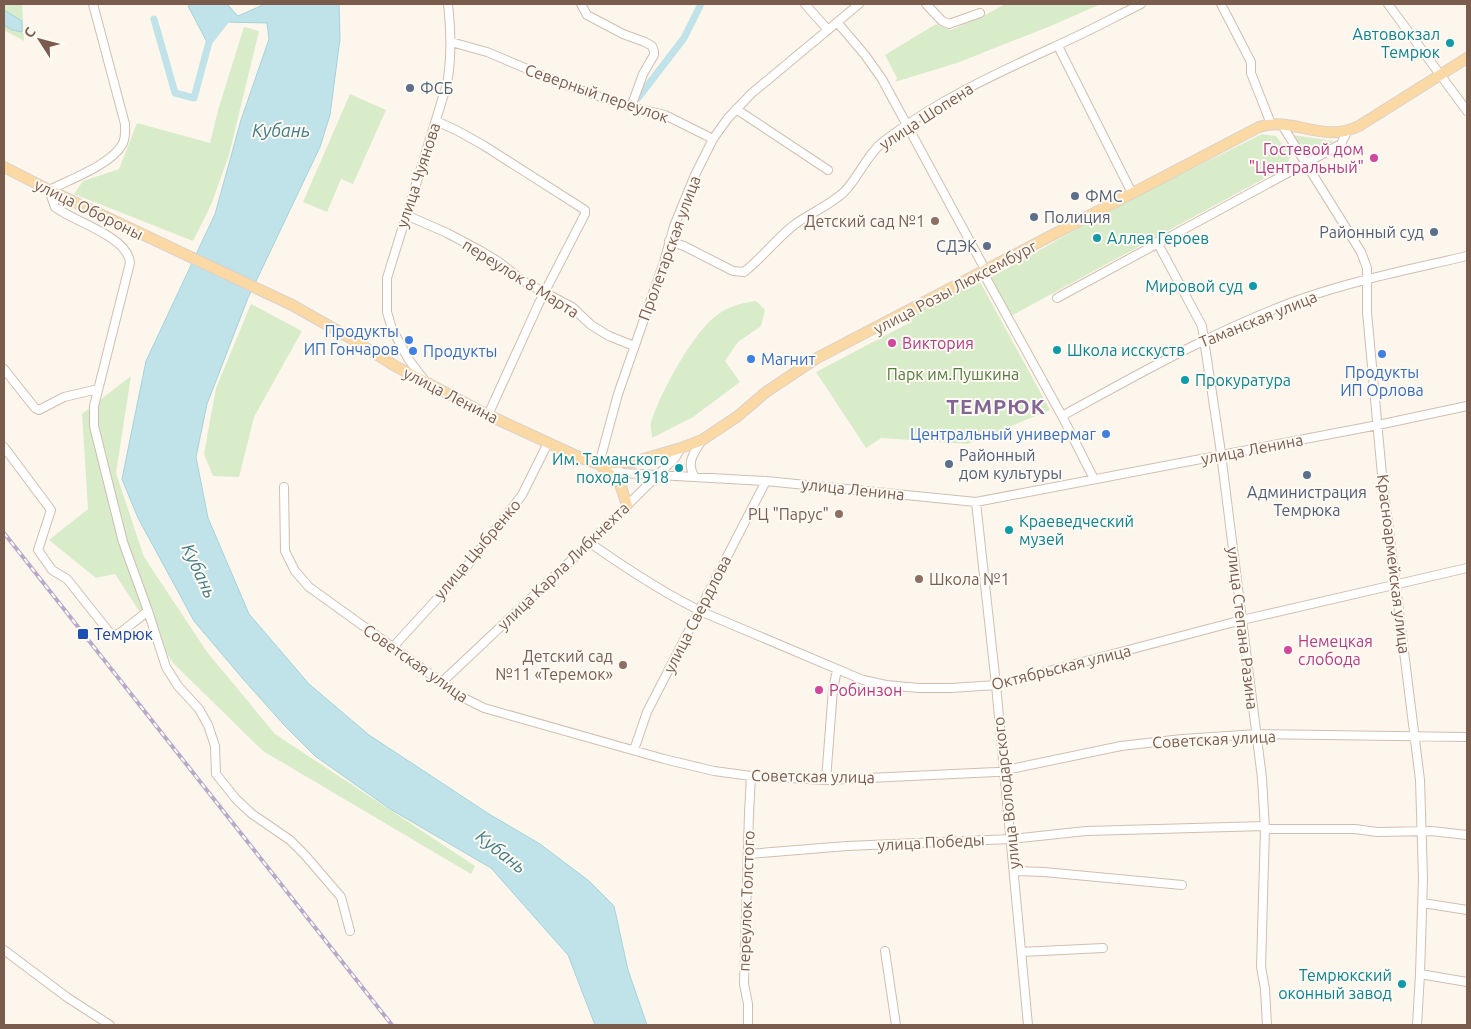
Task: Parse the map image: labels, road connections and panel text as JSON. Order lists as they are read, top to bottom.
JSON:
{
  "streets": {
    "main road": ["улица Обороны", "улица Розы Люксембург", "улица Ленина"],
    "street": [
      "Северный переулок",
      "улица Шопена",
      "улица Чуянова",
      "Пролетарская улица",
      "переулок 8 Марта",
      "Таманская улица",
      "улица Цыбренко",
      "Красноармейская улица",
      "улица Карла Либкнехта",
      "улица Свердлова",
      "улица Степана Разина",
      "Советская улица",
      "Октябрьская улица",
      "улица Володарского",
      "улица Победы",
      "переулок Толстого"
    ]
  },
  "crossings": [
    ["Северный переулок", "улица Чуянова"],
    ["Северный переулок", "Пролетарская улица"],
    ["улица Шопена", "Пролетарская улица"],
    ["улица Чуянова", "переулок 8 Марта"],
    ["улица Чуянова", "улица Ленина"],
    ["улица Обороны", "улица Ленина"],
    ["Пролетарская улица", "переулок 8 Марта"],
    ["Пролетарская улица", "улица Розы Люксембург"],
    ["Пролетарская улица", "улица Ленина"],
    ["улица Розы Люксембург", "улица Ленина"],
    ["улица Розы Люксембург", "Красноармейская улица"],
    ["улица Розы Люксембург", "улица Карла Либкнехта"],
    ["Таманская улица", "Красноармейская улица"],
    ["Таманская улица", "улица Степана Разина"],
    ["улица Ленина", "улица Цыбренко"],
    ["улица Ленина", "Красноармейская улица"],
    ["улица Ленина", "улица Карла Либкнехта"],
    ["улица Ленина", "улица Свердлова"],
    ["улица Ленина", "улица Степана Разина"],
    ["улица Ленина", "улица Володарского"],
    ["улица Цыбренко", "Советская улица"],
    ["Красноармейская улица", "Советская улица"],
    ["Красноармейская улица", "Октябрьская улица"],
    ["Красноармейская улица", "улица Победы"],
    ["улица Карла Либкнехта", "Советская улица"],
    ["улица Карла Либкнехта", "Октябрьская улица"],
    ["улица Свердлова", "Советская улица"],
    ["улица Свердлова", "Октябрьская улица"],
    ["улица Степана Разина", "Советская улица"],
    ["улица Степана Разина", "Октябрьская улица"],
    ["улица Степана Разина", "улица Победы"],
    ["Советская улица", "улица Володарского"],
    ["Советская улица", "переулок Толстого"],
    ["Октябрьская улица", "улица Володарского"],
    ["улица Володарского", "улица Победы"],
    ["улица Победы", "переулок Толстого"]
  ],
  "districts": ["ТЕМРЮК"],
  "water": ["Кубань"],
  "parks": ["Парк им.Пушкина"],
  "places": {
    "other": [
      "Автовокзал Темрюк",
      "ФСБ",
      "Гостевой дом \"Центральный\"",
      "ФМС",
      "Полиция",
      "Детский сад №1",
      "Районный суд",
      "Аллея Героев",
      "СДЭК",
      "Мировой суд",
      "Продукты ИП Гончаров",
      "Виктория",
      "Школа исскуств",
      "Продукты",
      "Продукты ИП Орлова",
      "Магнит",
      "Прокуратура",
      "Центральный универмаг",
      "Районный дом культуры",
      "Им. Таманского похода 1918",
      "Администрация Темрюка",
      "РЦ \"Парус\"",
      "Краеведческий музей",
      "Школа №1",
      "Немецкая слобода",
      "Детский сад №11 «Теремок»",
      "Робинзон",
      "Темрюкский оконный завод"
    ],
    "transit": ["Темрюк"]
  },
  "north": "top left"
}
